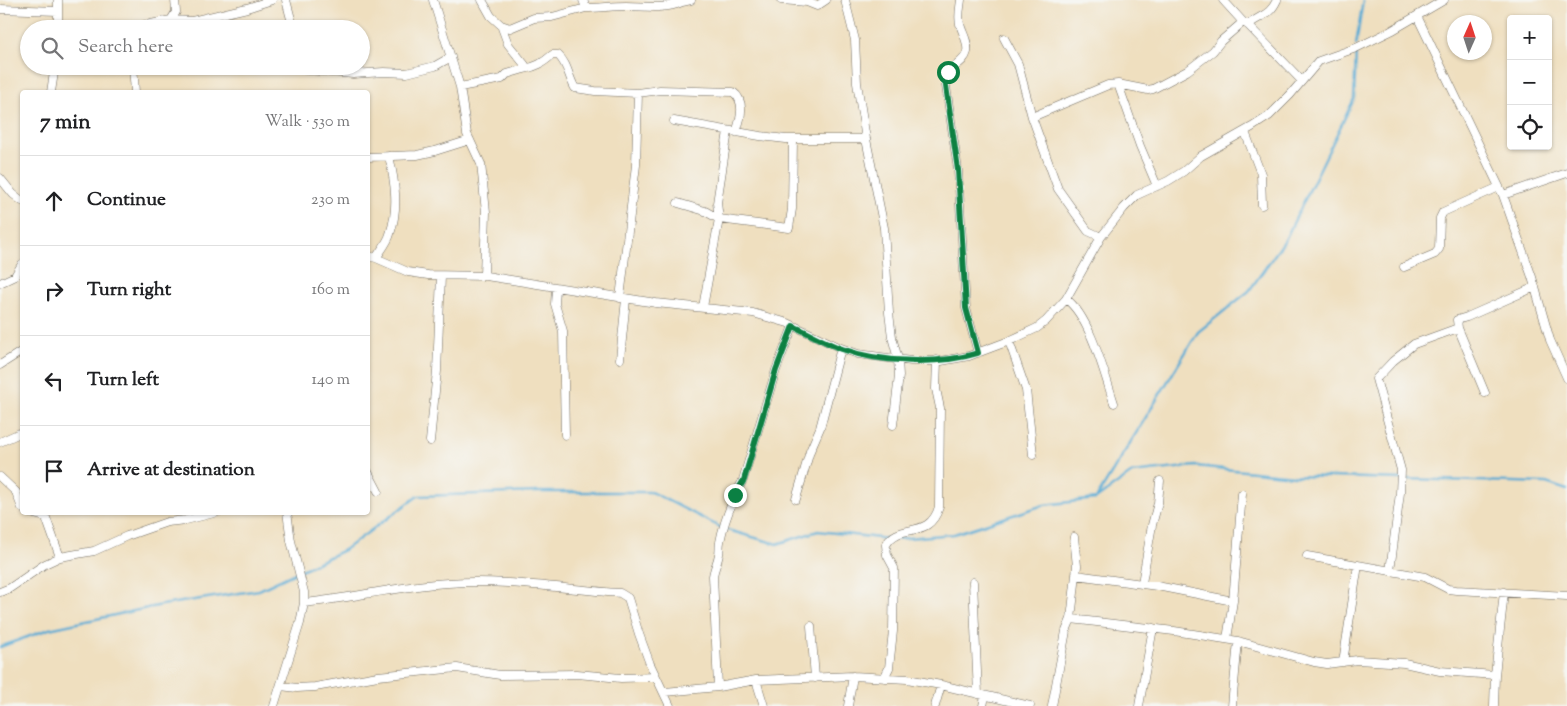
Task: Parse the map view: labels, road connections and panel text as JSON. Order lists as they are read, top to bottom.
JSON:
{
  "north": "top",
  "page": {
    "map_buttons": ["+", "−"],
    "search": "Search here",
    "heading": ["7 min", "Walk · 530 m"],
    "list": [
      ["Continue", "230 m"],
      ["Turn right", "160 m"],
      ["Turn left", "140 m"],
      "Arrive at destination"
    ]
  }
}
